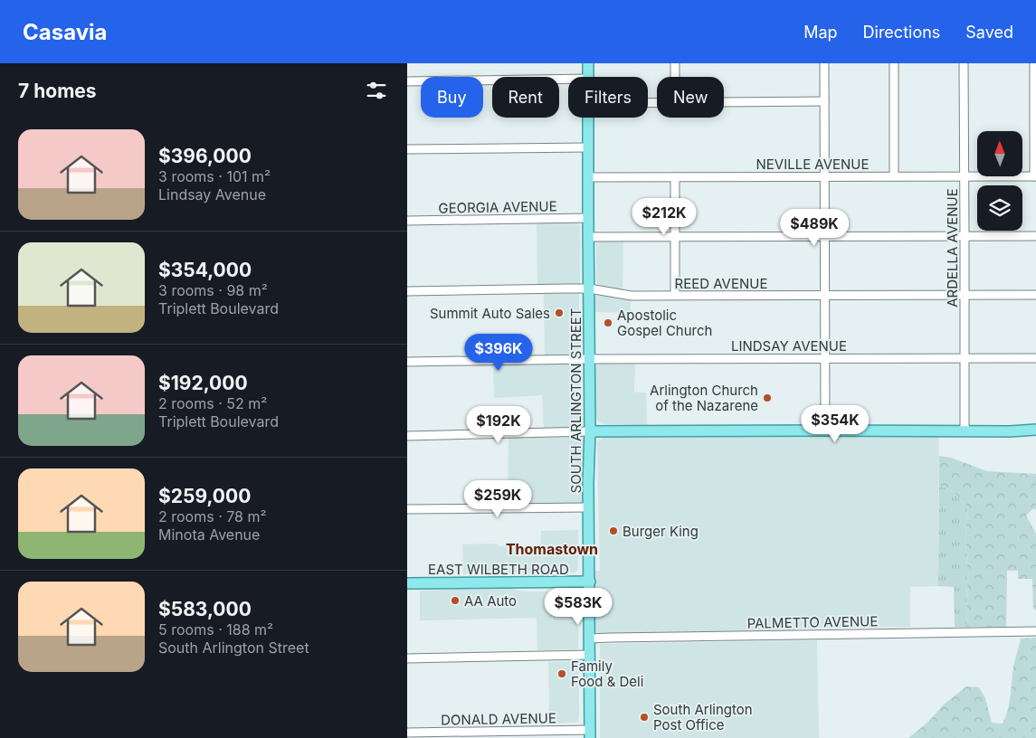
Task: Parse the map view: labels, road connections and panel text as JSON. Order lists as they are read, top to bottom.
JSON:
{
  "streets": {
    "main road": ["SOUTH ARLINGTON STREET", "EAST WILBETH ROAD"],
    "street": [
      "NEVILLE AVENUE",
      "GEORGIA AVENUE",
      "ARDELLA AVENUE",
      "REED AVENUE",
      "LINDSAY AVENUE",
      "PALMETTO AVENUE",
      "DONALD AVENUE"
    ]
  },
  "crossings": [
    ["NEVILLE AVENUE", "ARDELLA AVENUE"],
    ["NEVILLE AVENUE", "SOUTH ARLINGTON STREET"],
    ["GEORGIA AVENUE", "SOUTH ARLINGTON STREET"],
    ["ARDELLA AVENUE", "REED AVENUE"],
    ["ARDELLA AVENUE", "LINDSAY AVENUE"],
    ["REED AVENUE", "SOUTH ARLINGTON STREET"],
    ["LINDSAY AVENUE", "SOUTH ARLINGTON STREET"],
    ["SOUTH ARLINGTON STREET", "EAST WILBETH ROAD"],
    ["SOUTH ARLINGTON STREET", "PALMETTO AVENUE"],
    ["SOUTH ARLINGTON STREET", "DONALD AVENUE"]
  ],
  "districts": ["Thomastown"],
  "places": [
    "Summit Auto Sales",
    "Apostolic Gospel Church",
    "Arlington Church of the Nazarene",
    "Burger King",
    "AA Auto",
    "Family Food & Deli",
    "South Arlington Post Office"
  ],
  "north": "top",
  "page": {
    "header": "Casavia",
    "nav": ["Map", "Directions", "Saved"],
    "heading": "7 homes",
    "chip": [
      "Buy",
      "Rent",
      "Filters",
      "New"
    ],
    "list": [
      {
        "name": "$396,000",
        "note": "3 rooms · 101 m² · Lindsay Avenue"
      },
      {
        "name": "$354,000",
        "note": "3 rooms · 98 m² · Triplett Boulevard"
      },
      {
        "name": "$192,000",
        "note": "2 rooms · 52 m² · Triplett Boulevard"
      },
      {
        "name": "$259,000",
        "note": "2 rooms · 78 m² · Minota Avenue"
      },
      {
        "name": "$583,000",
        "note": "5 rooms · 188 m² · South Arlington Street"
      }
    ],
    "price": [
      "$212K",
      "$489K",
      "$396K",
      "$354K",
      "$192K",
      "$259K",
      "$583K"
    ]
  }
}
